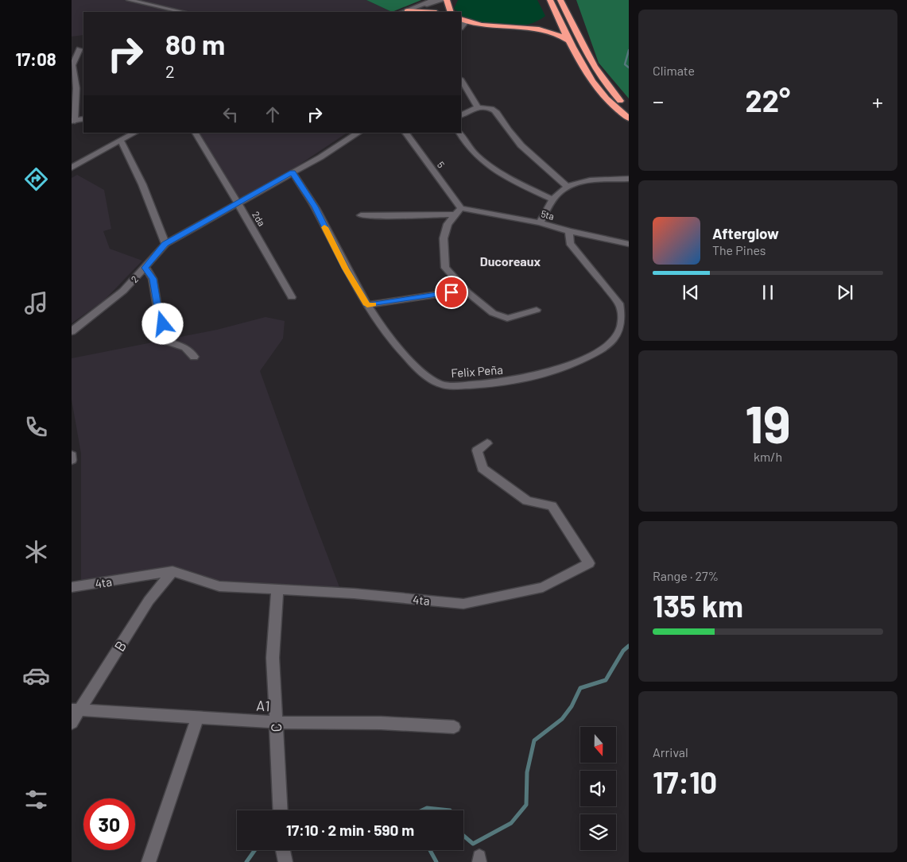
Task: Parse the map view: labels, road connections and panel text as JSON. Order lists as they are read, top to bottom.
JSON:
{
  "streets": {
    "street": [
      "5",
      "5ta",
      "2da",
      "2",
      "Felix Peña",
      "4ta",
      "B",
      "A1",
      "C"
    ]
  },
  "crossings": [
    ["5", "5ta"],
    ["5ta", "Felix Peña"],
    ["2da", "2"],
    ["2", "Felix Peña"],
    ["4ta", "B"],
    ["4ta", "C"],
    ["B", "A1"],
    ["A1", "C"]
  ],
  "districts": ["Ducoreaux"],
  "north": "bottom",
  "page": {
    "tabs": "17:08",
    "tile": [
      "Climate",
      ["19", "km/h"],
      ["Range · 27%", "135 km"],
      ["Arrival", "17:10"]
    ],
    "turn": ["80 m", "2"],
    "heat": ["−", "22°", "+"],
    "song": ["Afterglow", "The Pines"],
    "limit": "30",
    "trip": "17:10 · 2 min · 590 m"
  }
}
